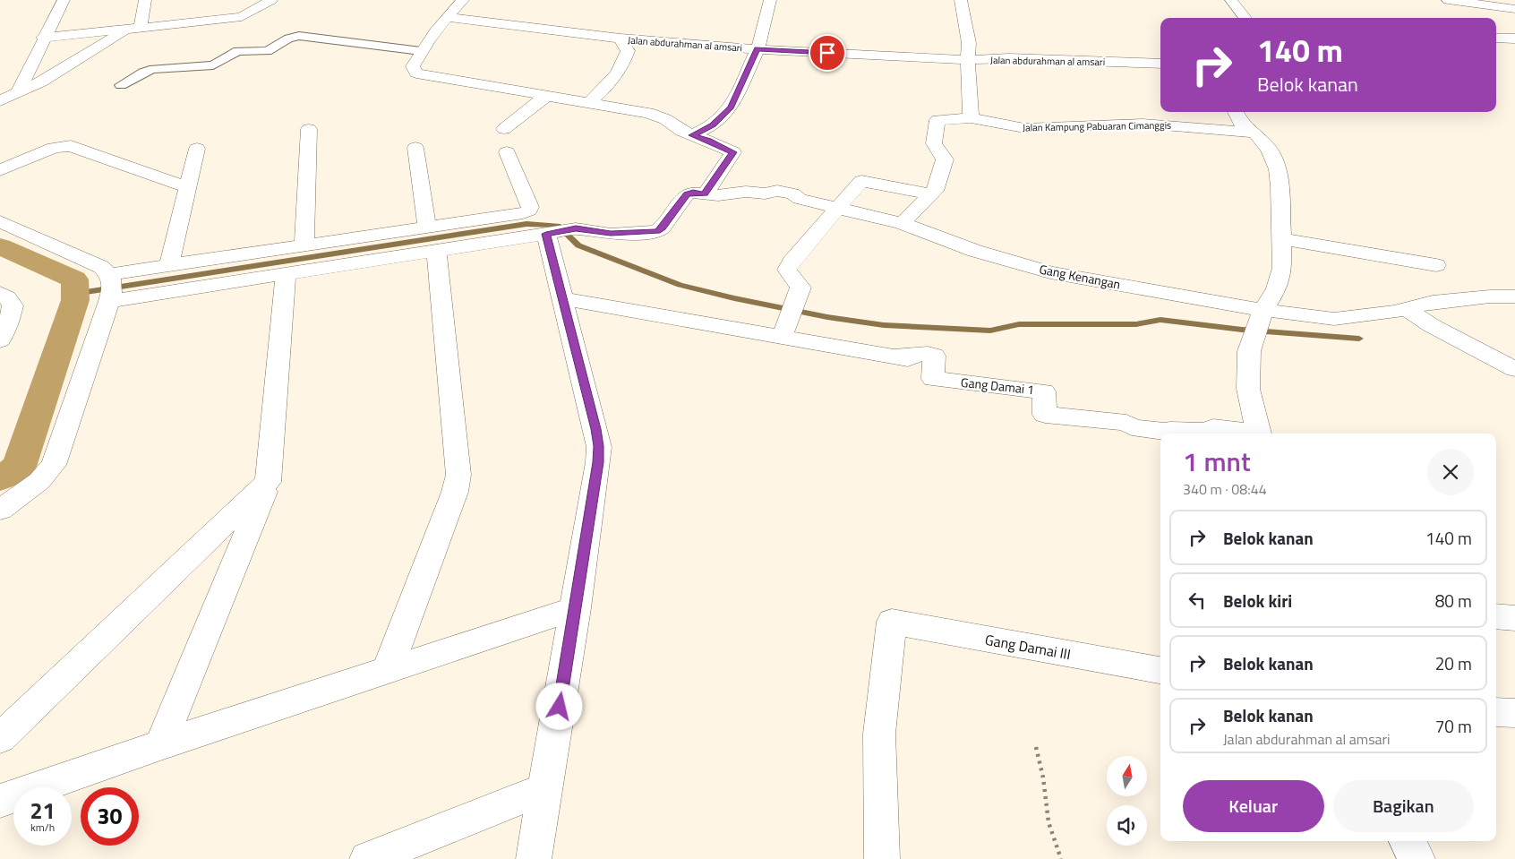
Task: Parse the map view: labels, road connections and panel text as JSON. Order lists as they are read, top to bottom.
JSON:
{
  "streets": {
    "street": [
      "Jalan abdurahman al amsari",
      "Jalan Kampung Pabuaran Cimanggis",
      "Gang Kenangan",
      "Gang Damai 1",
      "Gang Damai III"
    ]
  },
  "north": "top",
  "page": {
    "turn": ["140 m", "Belok kanan"],
    "heading": ["1 mnt", "340 m · 08:44"],
    "list": [
      {
        "name": "Belok kanan",
        "value": "140 m"
      },
      {
        "name": "Belok kiri",
        "value": "80 m"
      },
      {
        "name": "Belok kanan",
        "value": "20 m"
      },
      {
        "name": "Belok kanan",
        "note": "Jalan abdurahman al amsari",
        "value": "70 m"
      }
    ],
    "buttons": ["Keluar", "Bagikan"],
    "speed": "21 km/h",
    "limit": "30"
  }
}
